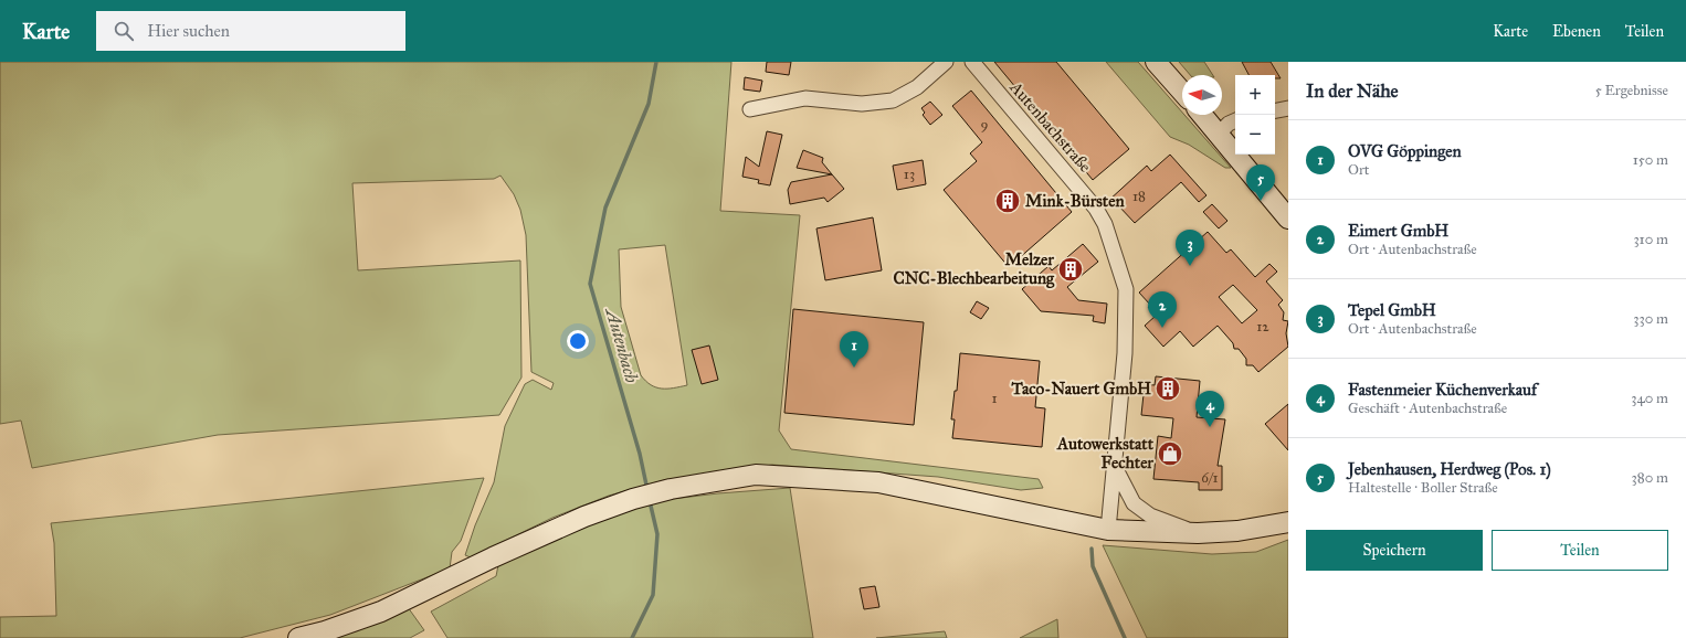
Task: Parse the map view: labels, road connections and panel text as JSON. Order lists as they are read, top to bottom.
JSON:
{
  "streets": {
    "street": ["Autenbachstraße"]
  },
  "water": ["Autenbach"],
  "places": {
    "building": ["Mink-Bürsten", "Melzer CNC-Blechbearbeitung", "Taco-Nauert GmbH"],
    "shop": ["Autowerkstatt Fechter"]
  },
  "house_numbers": [
    "9",
    "13",
    "18",
    "12",
    "1",
    "6/1"
  ],
  "north": "left",
  "page": {
    "header": "Karte",
    "search": "Hier suchen",
    "nav": ["Karte", "Ebenen", "Teilen"],
    "heading": ["In der Nähe", "5 Ergebnisse"],
    "map_buttons": ["+", "−"],
    "list": [
      {
        "mark": "1",
        "name": "OVG Göppingen",
        "note": "Ort",
        "value": "150 m"
      },
      {
        "mark": "2",
        "name": "Eimert GmbH",
        "note": "Ort · Autenbachstraße",
        "value": "310 m"
      },
      {
        "mark": "3",
        "name": "Tepel GmbH",
        "note": "Ort · Autenbachstraße",
        "value": "330 m"
      },
      {
        "mark": "4",
        "name": "Fastenmeier Küchenverkauf",
        "note": "Geschäft · Autenbachstraße",
        "value": "340 m"
      },
      {
        "mark": "5",
        "name": "Jebenhausen, Herdweg (Pos. 1)",
        "note": "Haltestelle · Boller Straße",
        "value": "380 m"
      }
    ],
    "pins": [
      "5",
      "3",
      "2",
      "1",
      "4"
    ],
    "buttons": ["Speichern", "Teilen"]
  }
}
